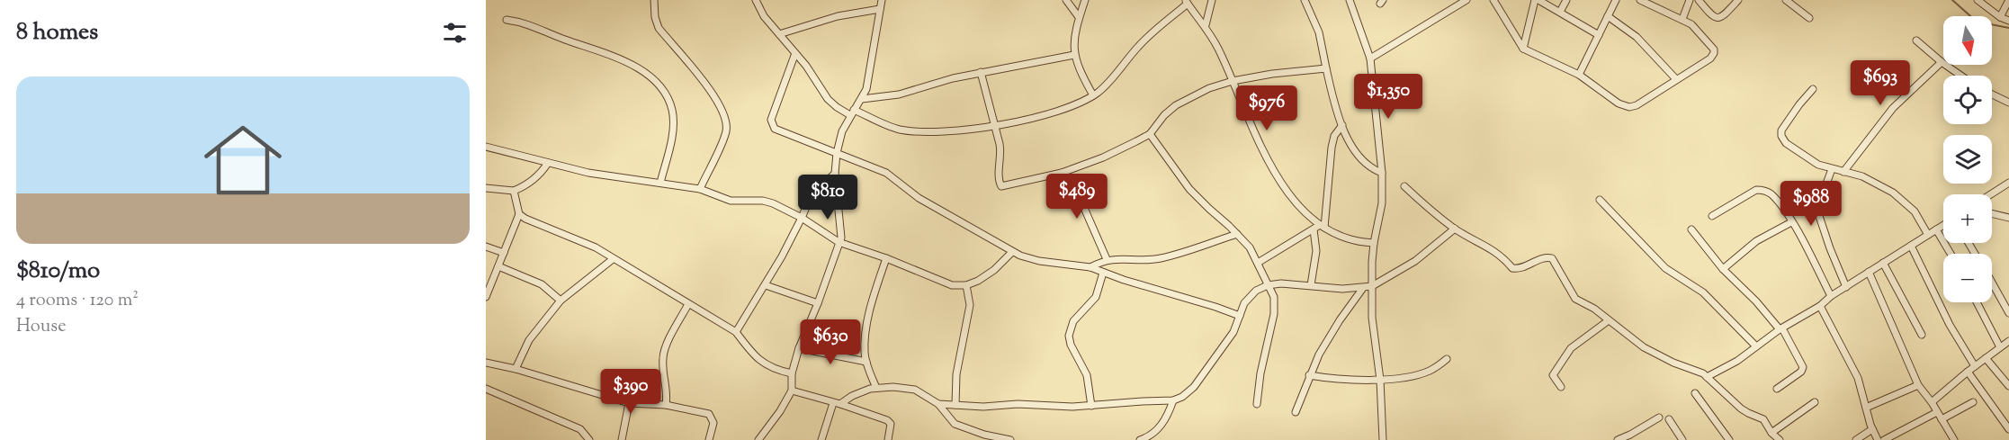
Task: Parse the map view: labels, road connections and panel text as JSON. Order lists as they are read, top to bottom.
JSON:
{
  "north": "bottom",
  "page": {
    "heading": "8 homes",
    "map_buttons": ["+", "−"],
    "price": [
      "$693",
      "$1,350",
      "$976",
      "$489",
      "$810",
      "$988",
      "$630",
      "$390"
    ],
    "list": [
      {
        "name": "$810/mo",
        "note": "4 rooms · 120 m² · House"
      }
    ]
  }
}
